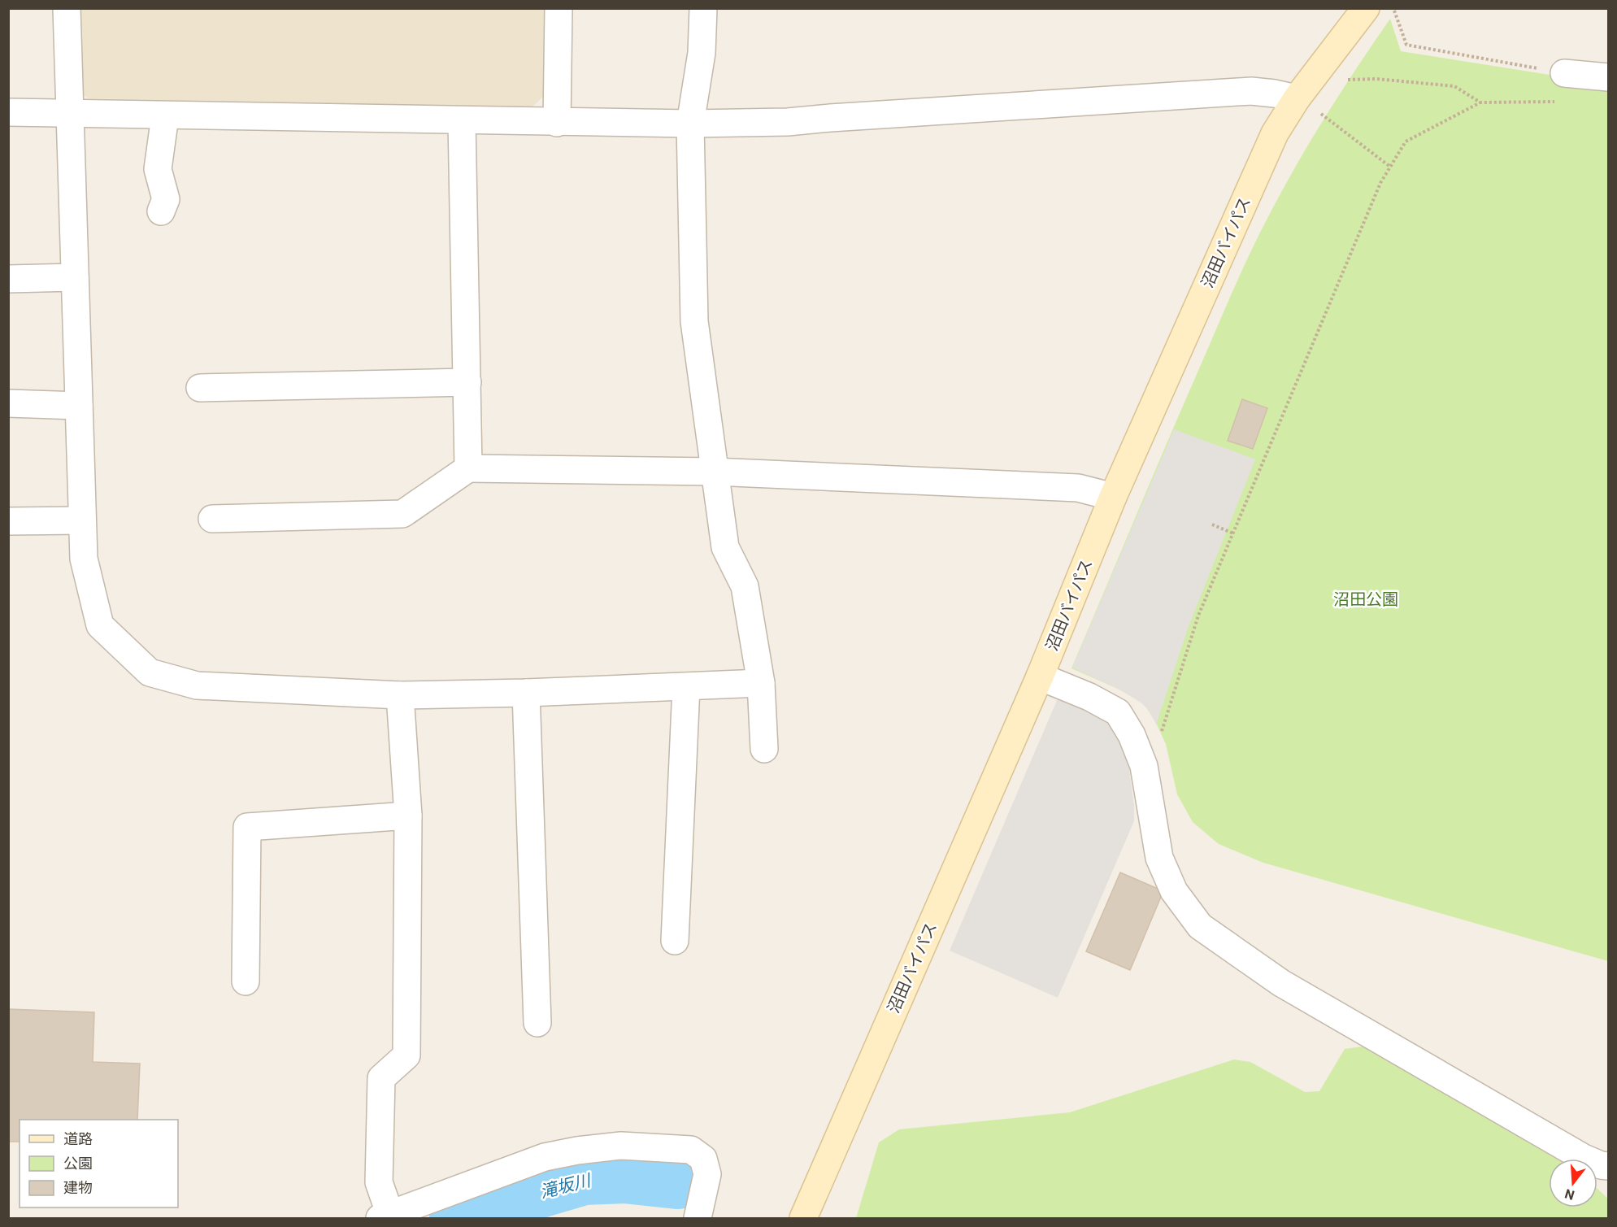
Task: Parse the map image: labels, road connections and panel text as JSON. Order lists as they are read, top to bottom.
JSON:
{
  "streets": {
    "street": ["沼田バイパス"]
  },
  "water": ["滝坂川"],
  "parks": ["沼田公園"],
  "legend": ["道路", "公園", "建物"],
  "north": "bottom"
}
